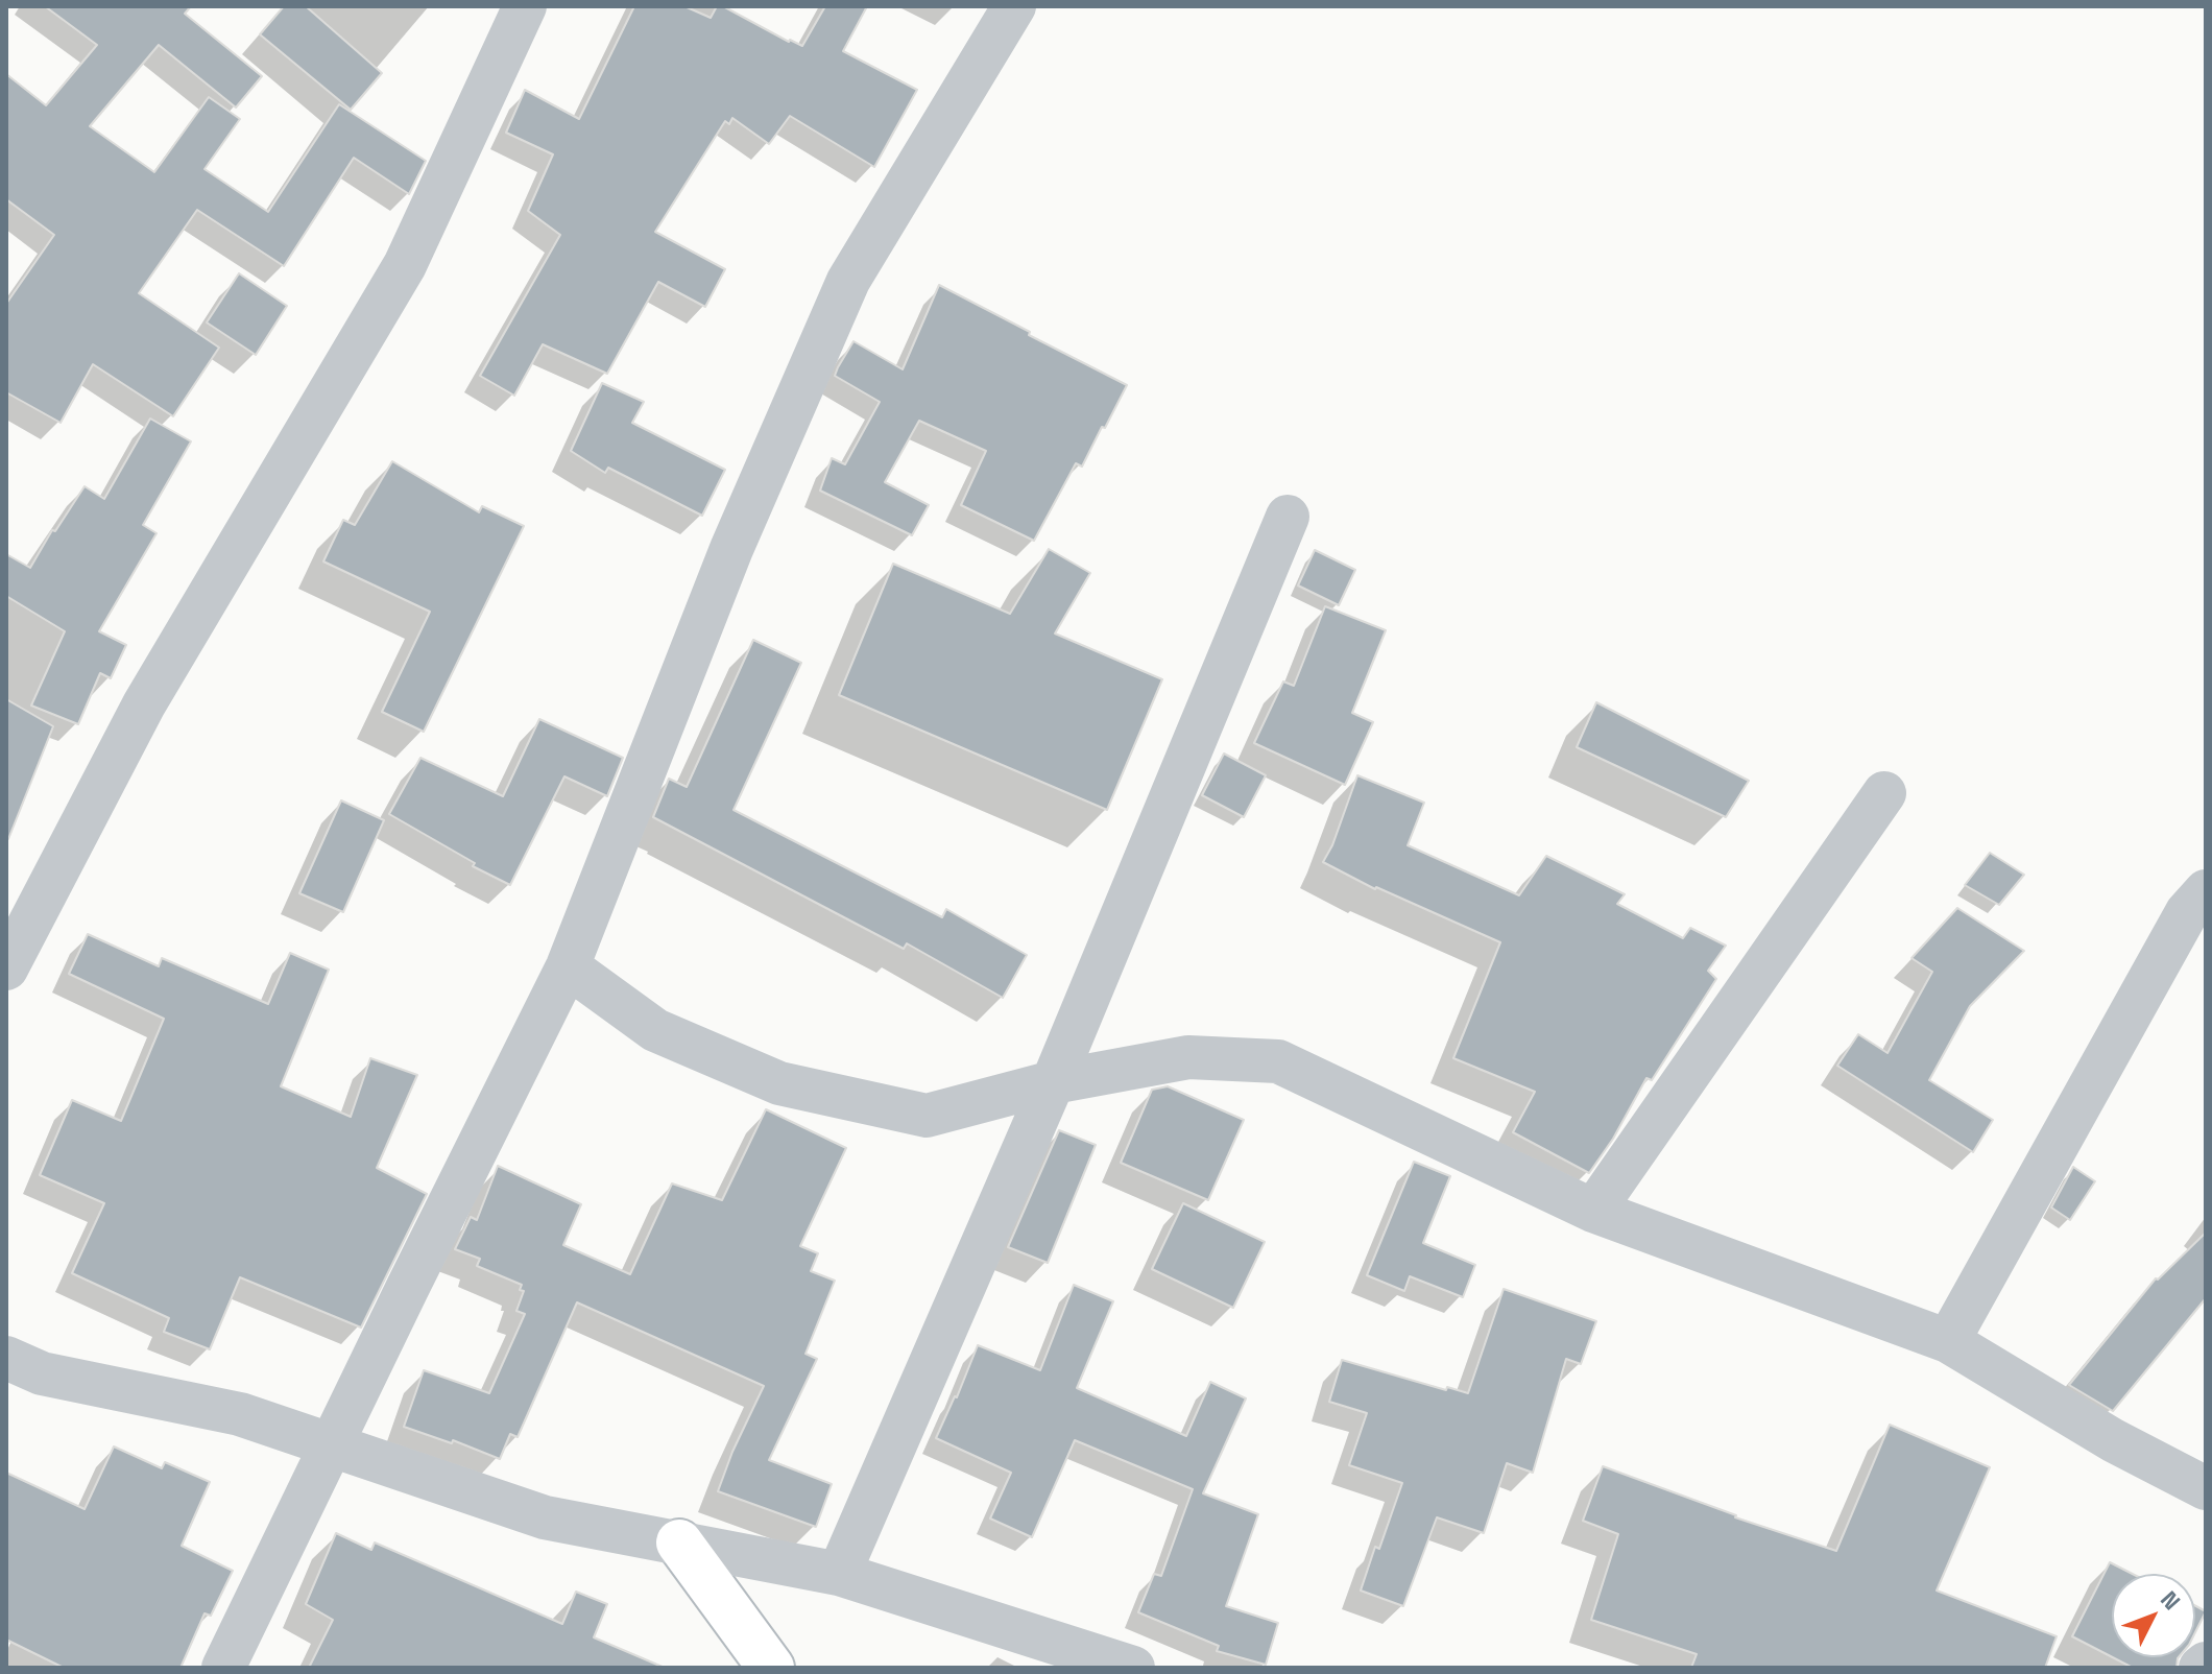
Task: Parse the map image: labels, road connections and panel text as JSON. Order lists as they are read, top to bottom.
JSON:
{
  "north": "top right"
}
